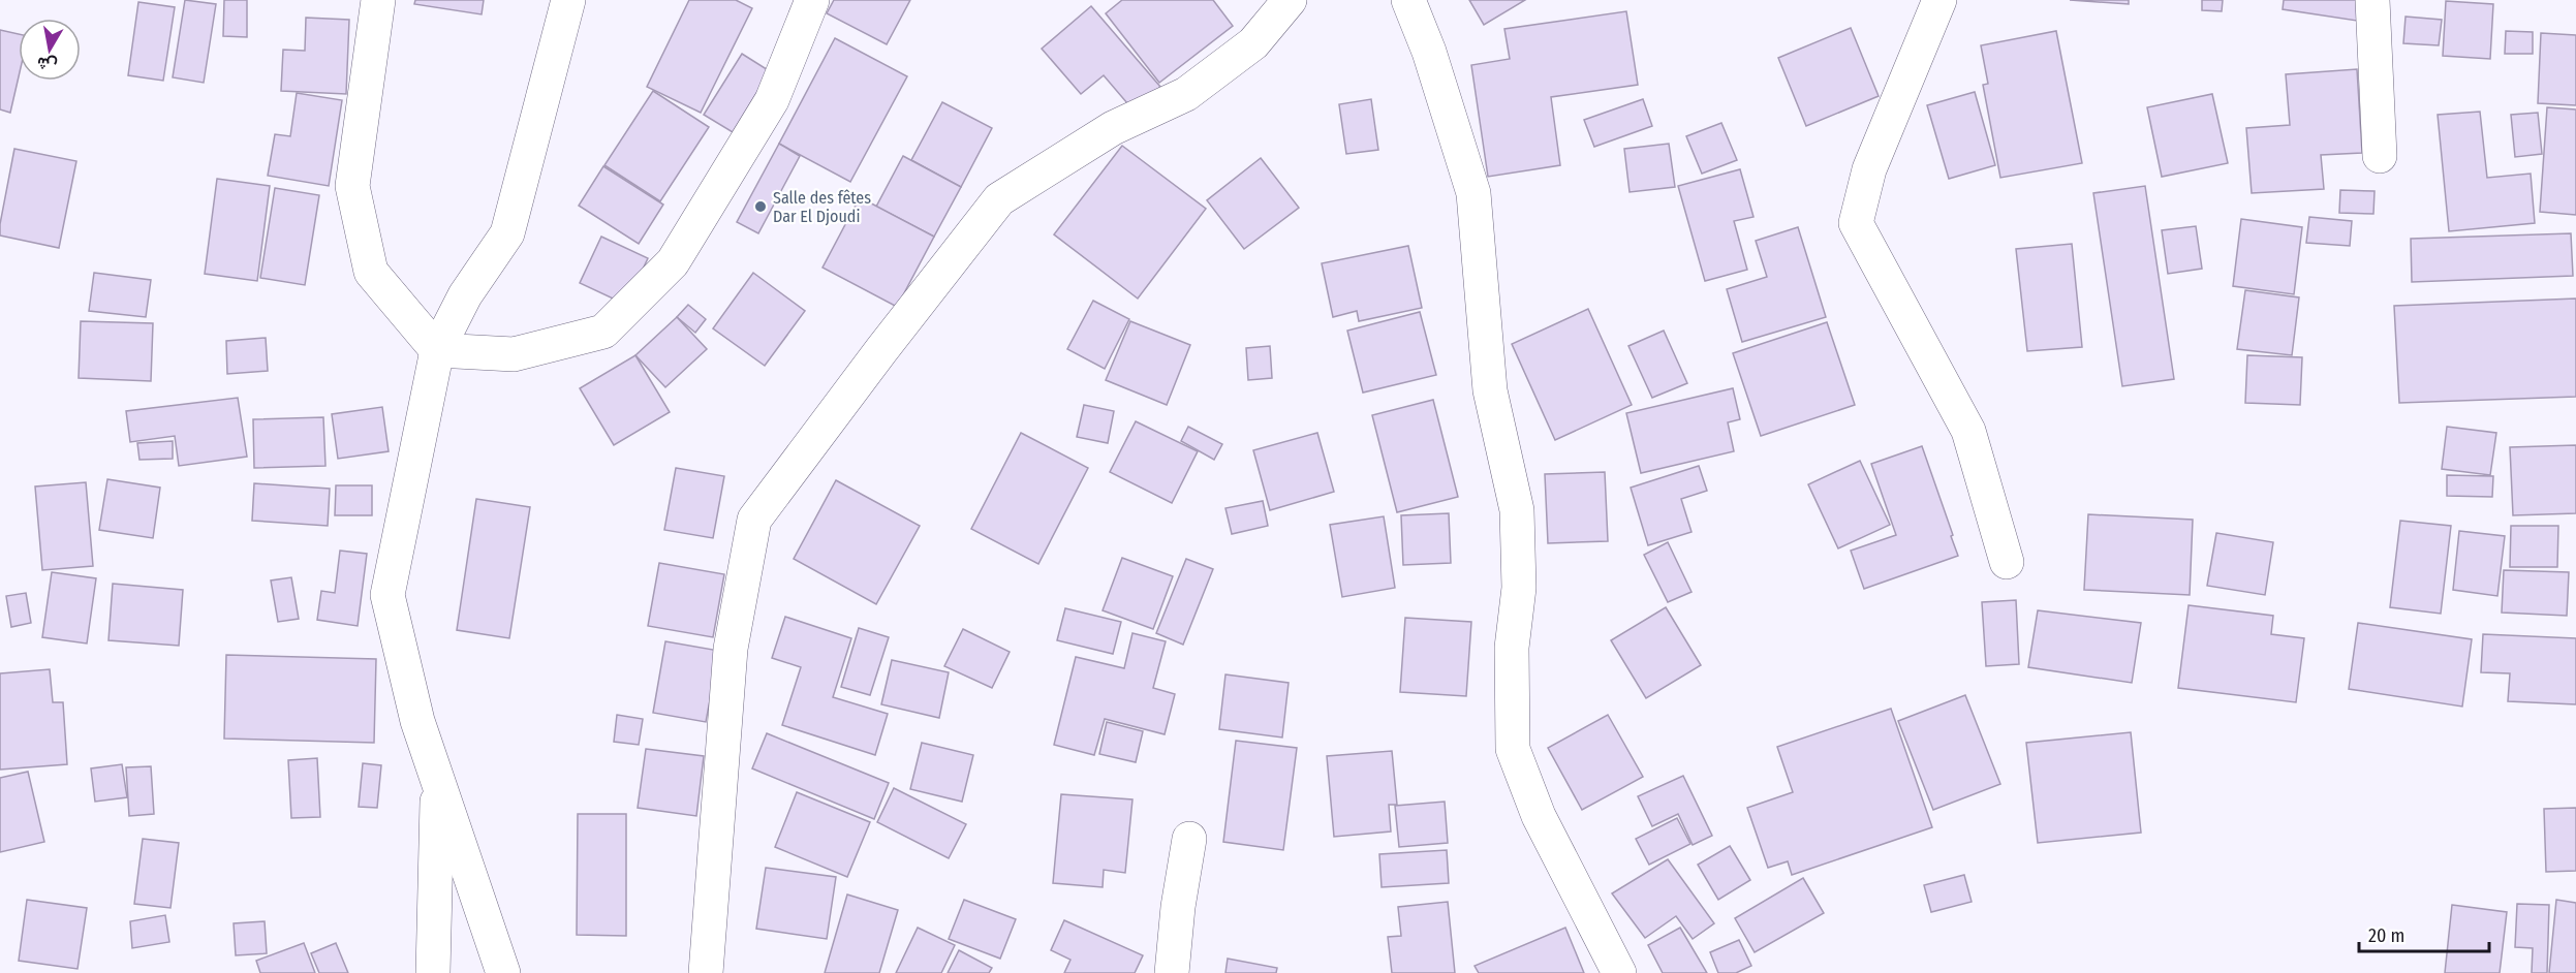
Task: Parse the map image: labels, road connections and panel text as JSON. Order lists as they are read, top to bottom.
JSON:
{
  "places": ["Salle des fêtes Dar El Djoudi"],
  "scale_bar": "20 m",
  "north": "bottom"
}
